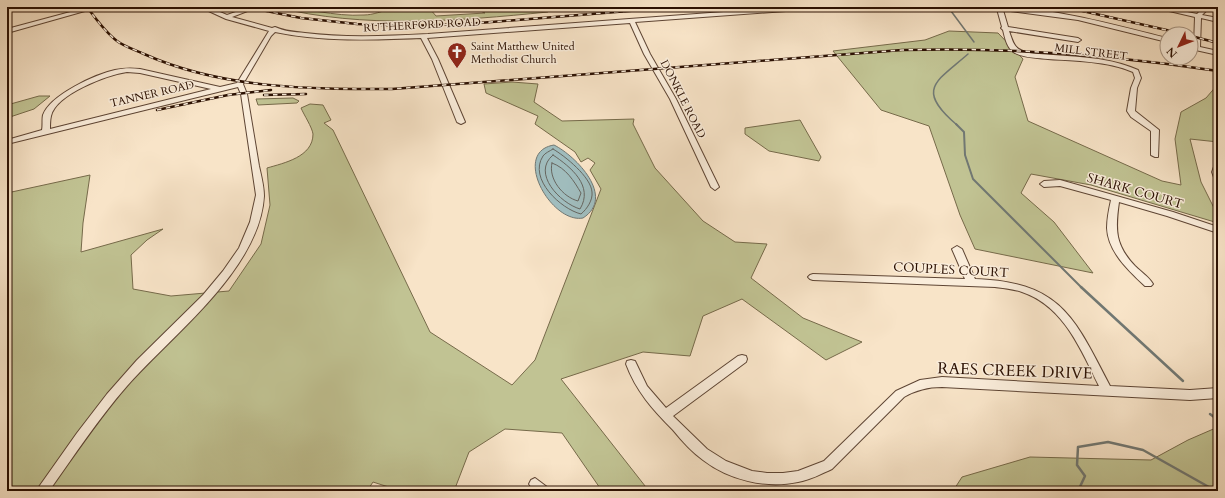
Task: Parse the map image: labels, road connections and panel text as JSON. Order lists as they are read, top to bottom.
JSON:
{
  "streets": {
    "street": [
      "RUTHERFORD ROAD",
      "MILL STREET",
      "TANNER ROAD",
      "DONKLE ROAD",
      "SHARK COURT",
      "COUPLES COURT",
      "RAES CREEK DRIVE"
    ]
  },
  "crossings": [
    ["RUTHERFORD ROAD", "DONKLE ROAD"],
    ["COUPLES COURT", "RAES CREEK DRIVE"]
  ],
  "places": {
    "church": ["Saint Matthew United Methodist Church"]
  },
  "north": "bottom left"
}
